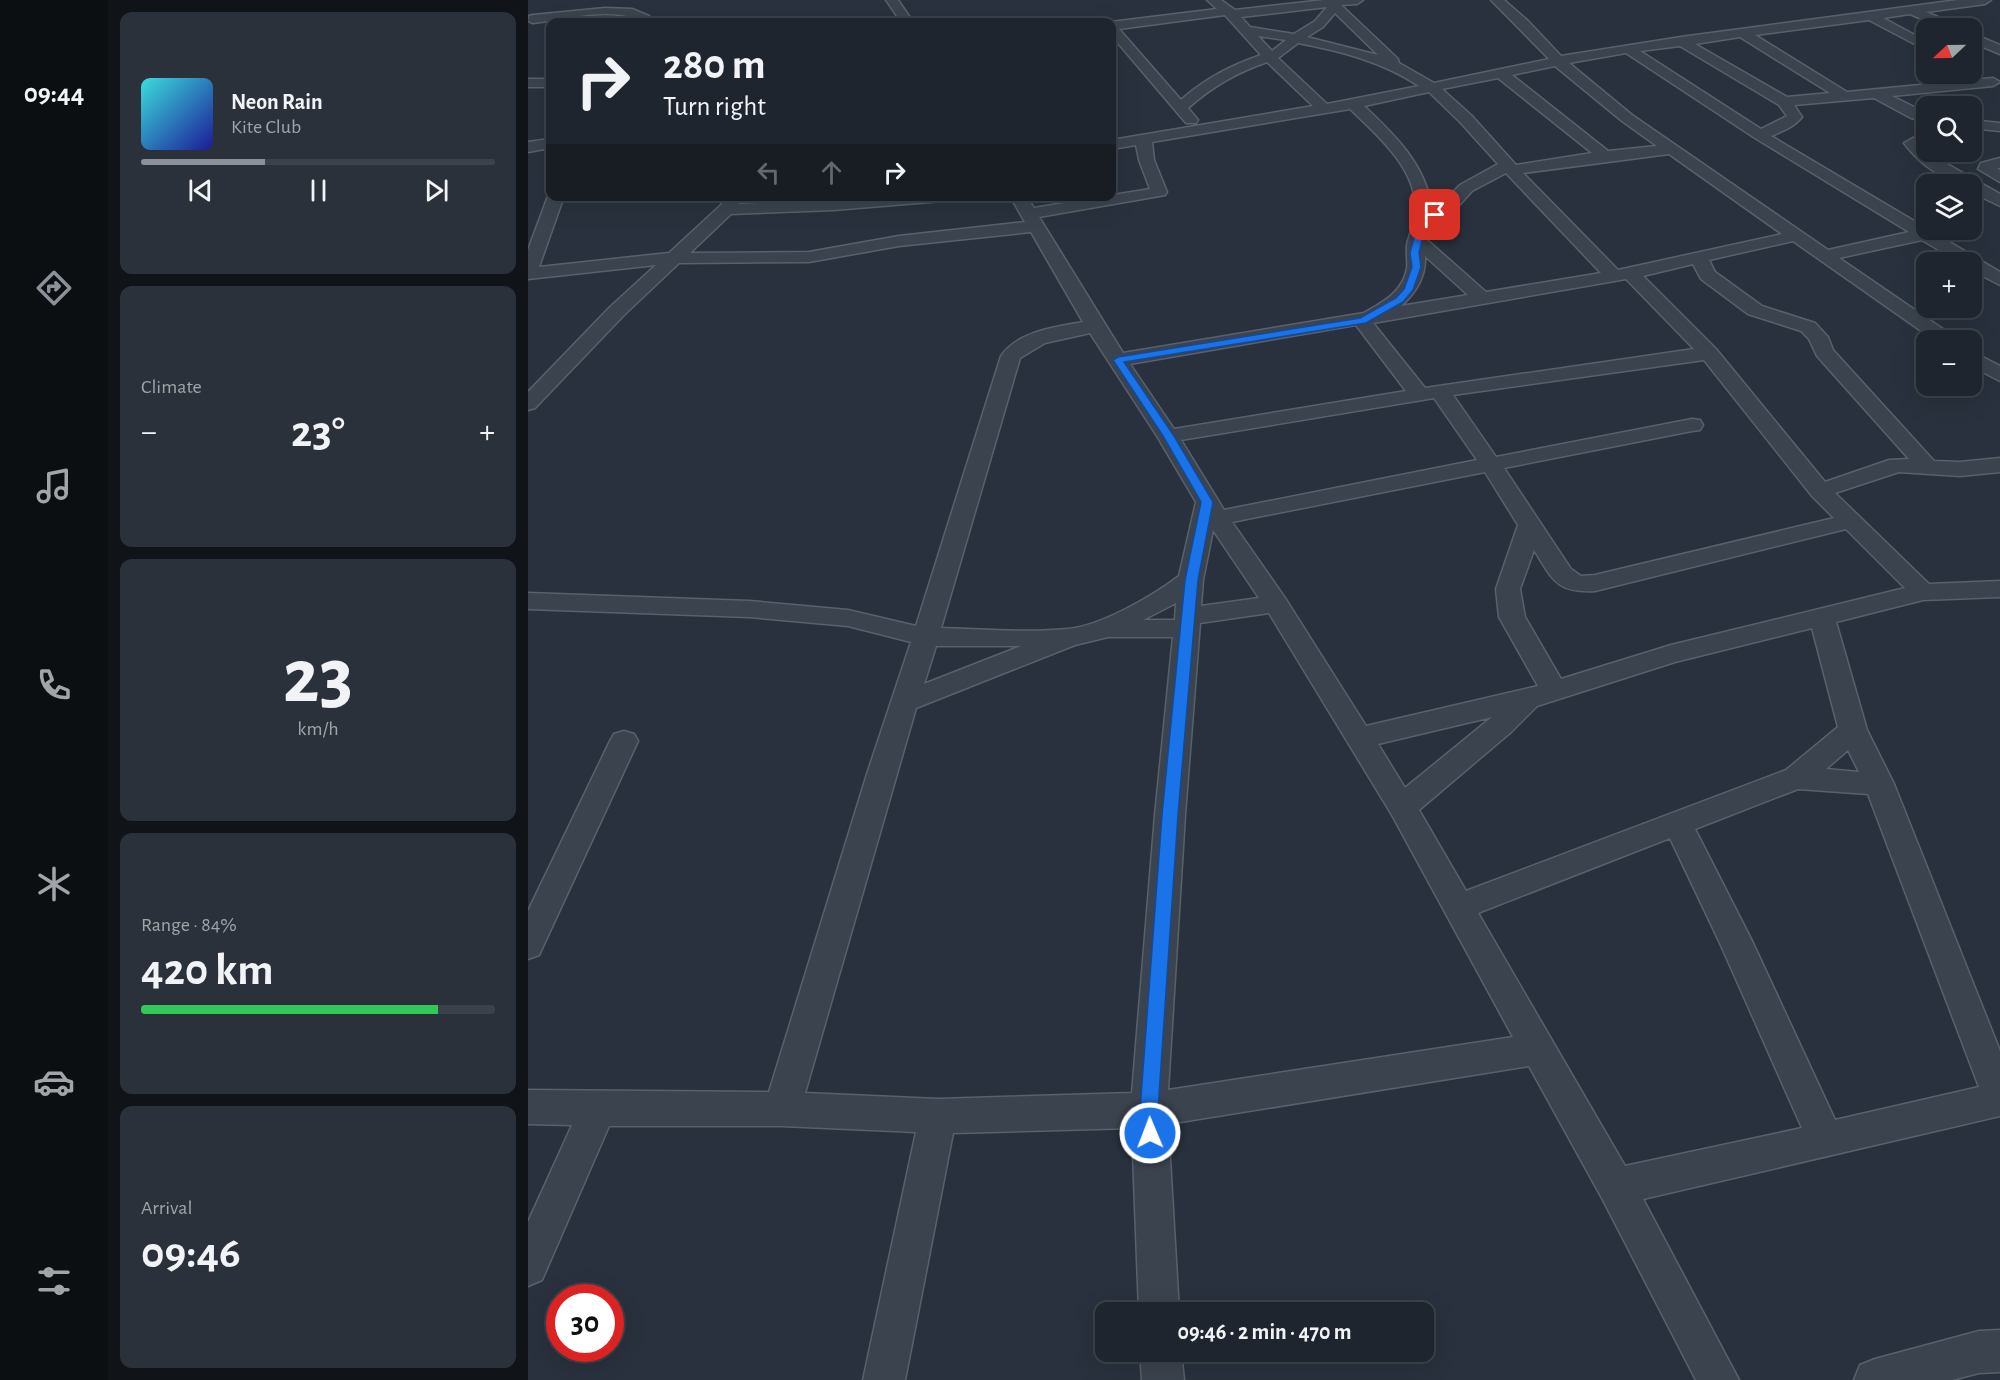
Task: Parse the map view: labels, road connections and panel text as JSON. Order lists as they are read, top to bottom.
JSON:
{
  "north": "left",
  "page": {
    "tabs": "09:44",
    "map_buttons": ["+", "−"],
    "turn": ["280 m", "Turn right"],
    "song": ["Neon Rain", "Kite Club"],
    "tile": [
      "Climate",
      ["23", "km/h"],
      ["Range · 84%", "420 km"],
      ["Arrival", "09:46"]
    ],
    "heat": ["−", "23°", "+"],
    "limit": "30",
    "trip": "09:46 · 2 min · 470 m"
  }
}
